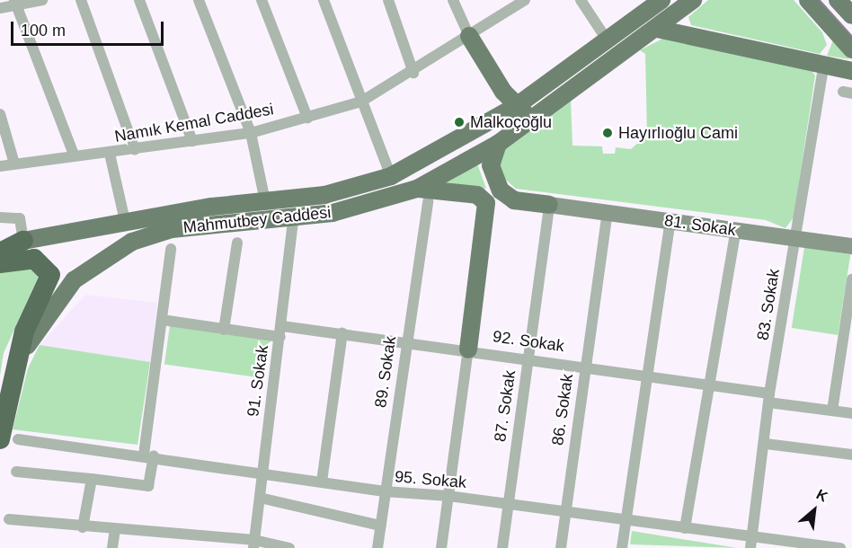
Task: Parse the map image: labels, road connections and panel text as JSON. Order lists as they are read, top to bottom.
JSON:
{
  "streets": {
    "main road": ["Mahmutbey Caddesi"],
    "street": [
      "Namık Kemal Caddesi",
      "81. Sokak",
      "83. Sokak",
      "92. Sokak",
      "89. Sokak",
      "91. Sokak",
      "87. Sokak",
      "86. Sokak",
      "95. Sokak"
    ]
  },
  "crossings": [
    ["Mahmutbey Caddesi", "89. Sokak"],
    ["Mahmutbey Caddesi", "91. Sokak"],
    ["81. Sokak", "83. Sokak"],
    ["81. Sokak", "87. Sokak"],
    ["81. Sokak", "86. Sokak"],
    ["83. Sokak", "92. Sokak"],
    ["83. Sokak", "95. Sokak"],
    ["92. Sokak", "89. Sokak"],
    ["92. Sokak", "91. Sokak"],
    ["92. Sokak", "87. Sokak"],
    ["92. Sokak", "86. Sokak"],
    ["89. Sokak", "95. Sokak"],
    ["91. Sokak", "95. Sokak"],
    ["87. Sokak", "95. Sokak"],
    ["86. Sokak", "95. Sokak"]
  ],
  "places": ["Malkoçoğlu", "Hayırlıoğlu Cami"],
  "scale_bar": "100 m",
  "north": "top right"
}
